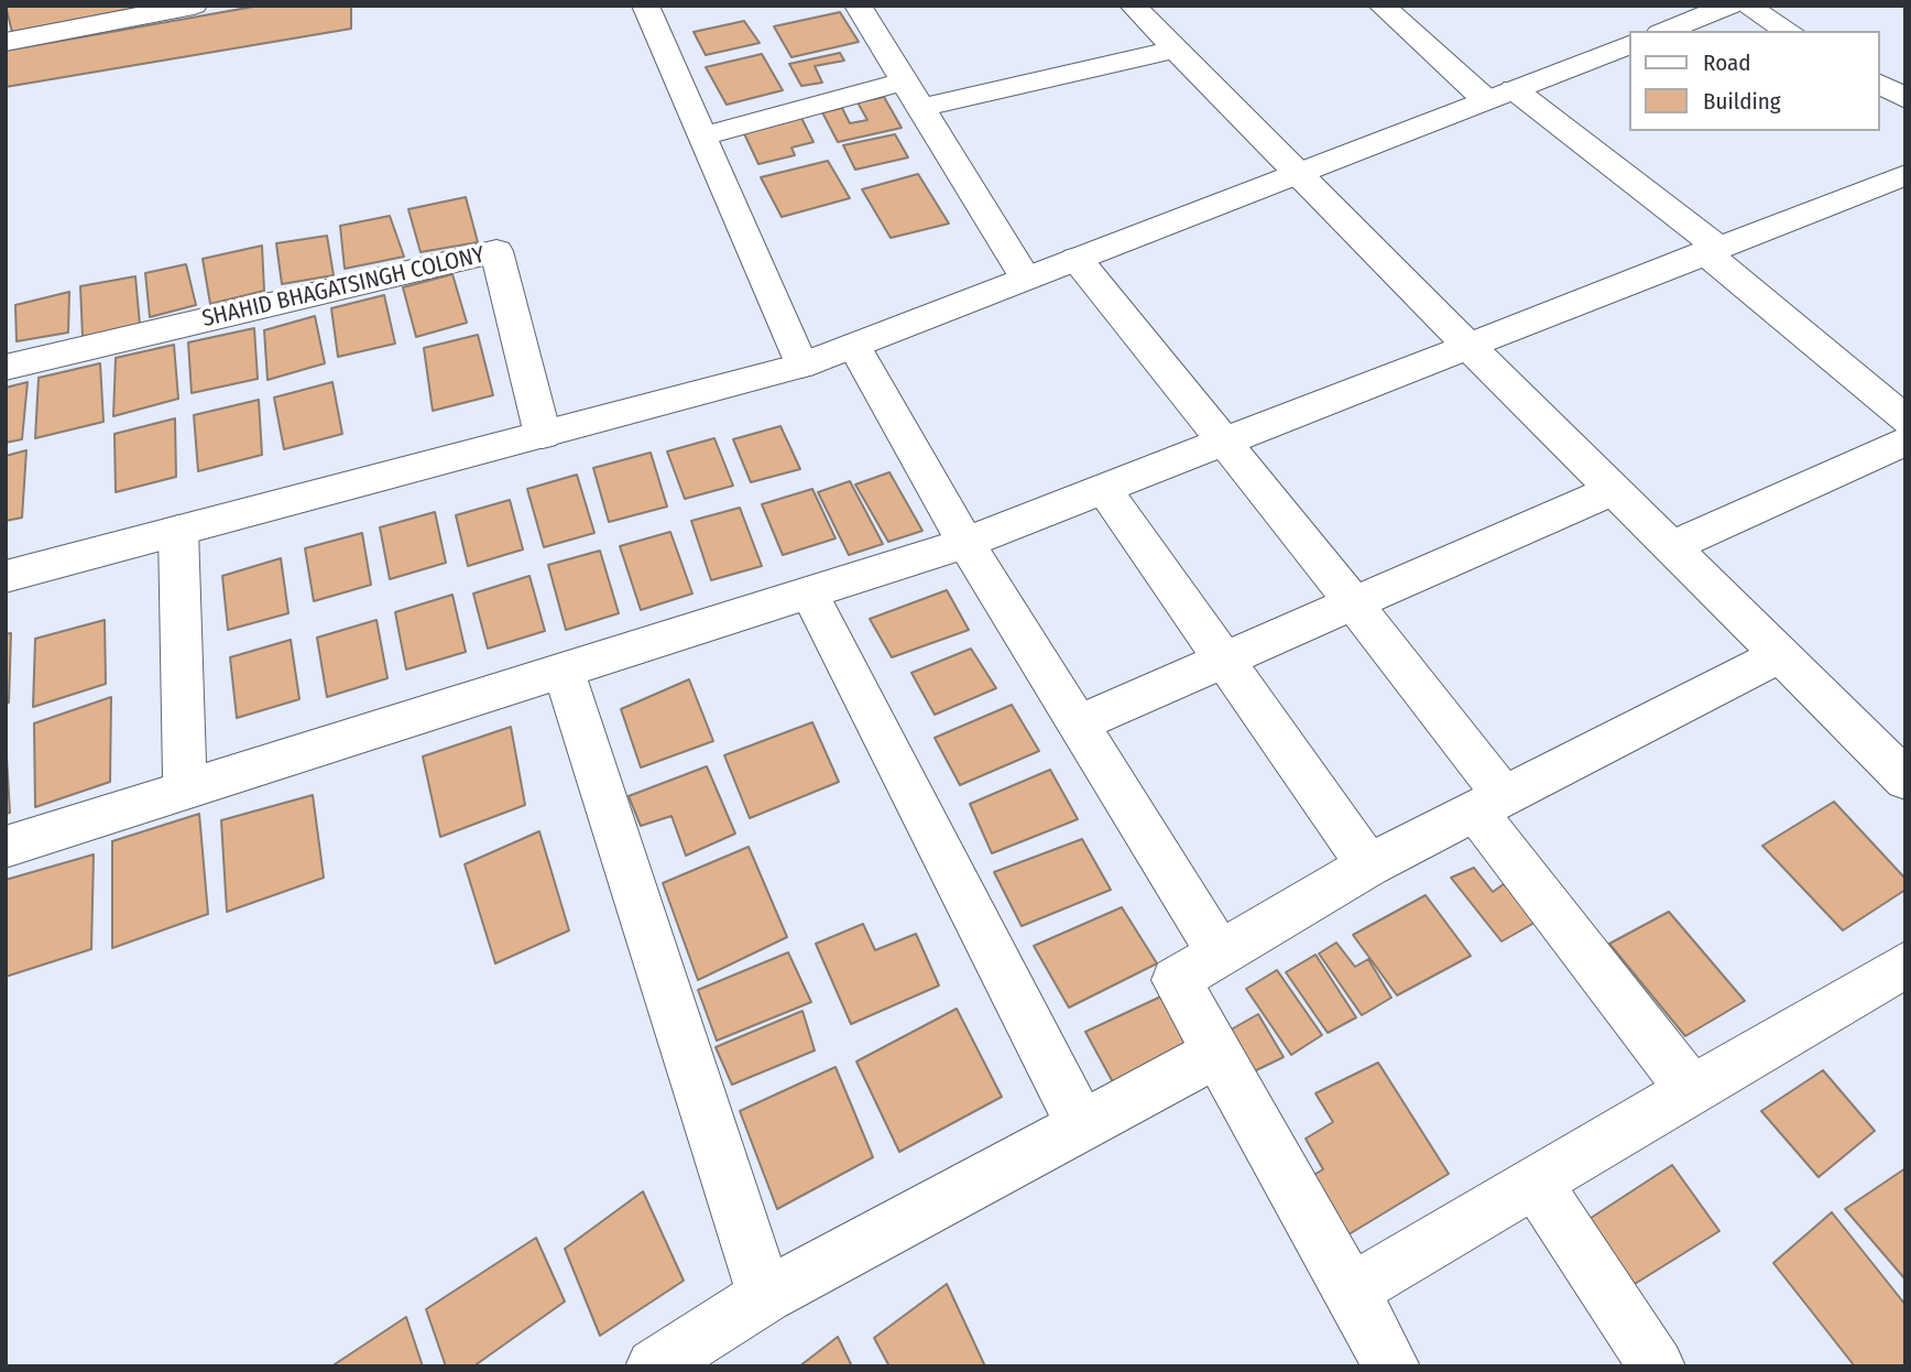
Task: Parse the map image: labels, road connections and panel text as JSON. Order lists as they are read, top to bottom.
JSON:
{
  "streets": {
    "street": ["SHAHID BHAGATSINGH COLONY"]
  },
  "legend": ["Road", "Building"]
}
